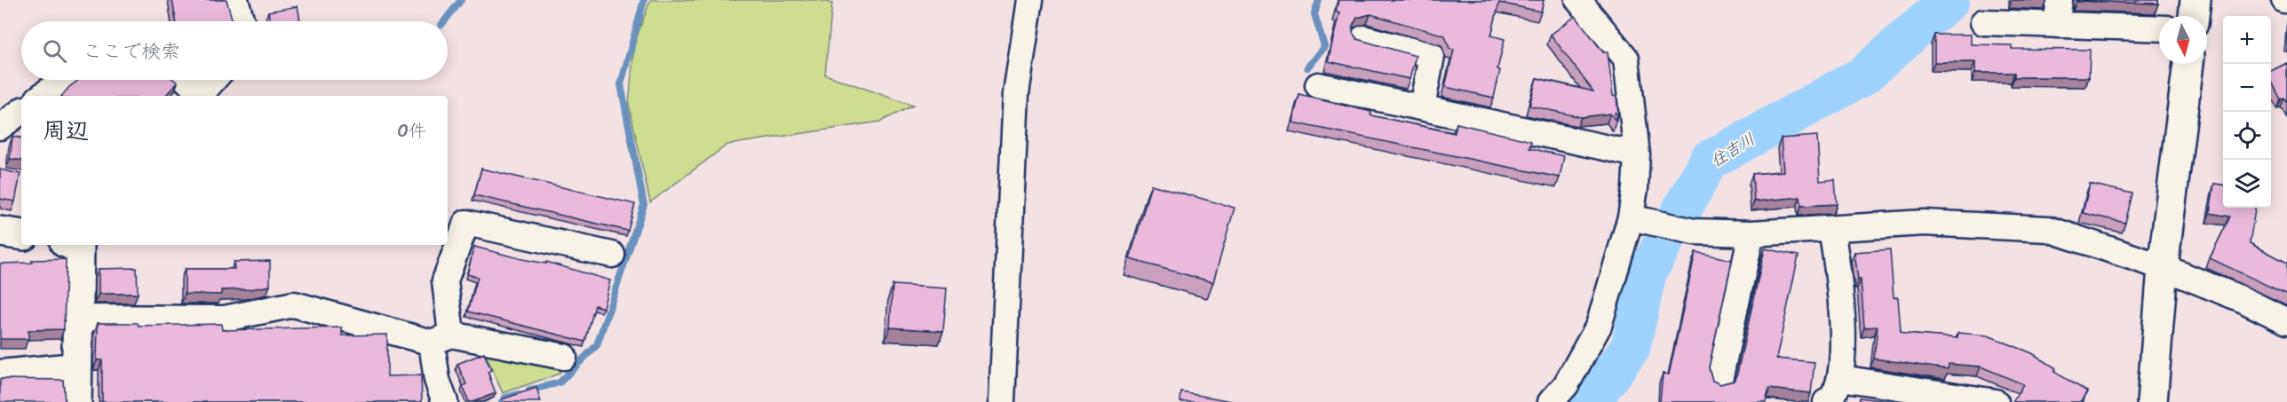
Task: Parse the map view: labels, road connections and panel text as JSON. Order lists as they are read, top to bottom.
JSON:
{
  "water": ["住吉川"],
  "north": "bottom",
  "page": {
    "map_buttons": ["+", "−"],
    "search": "ここで検索",
    "heading": ["周辺", "0件"]
  }
}
